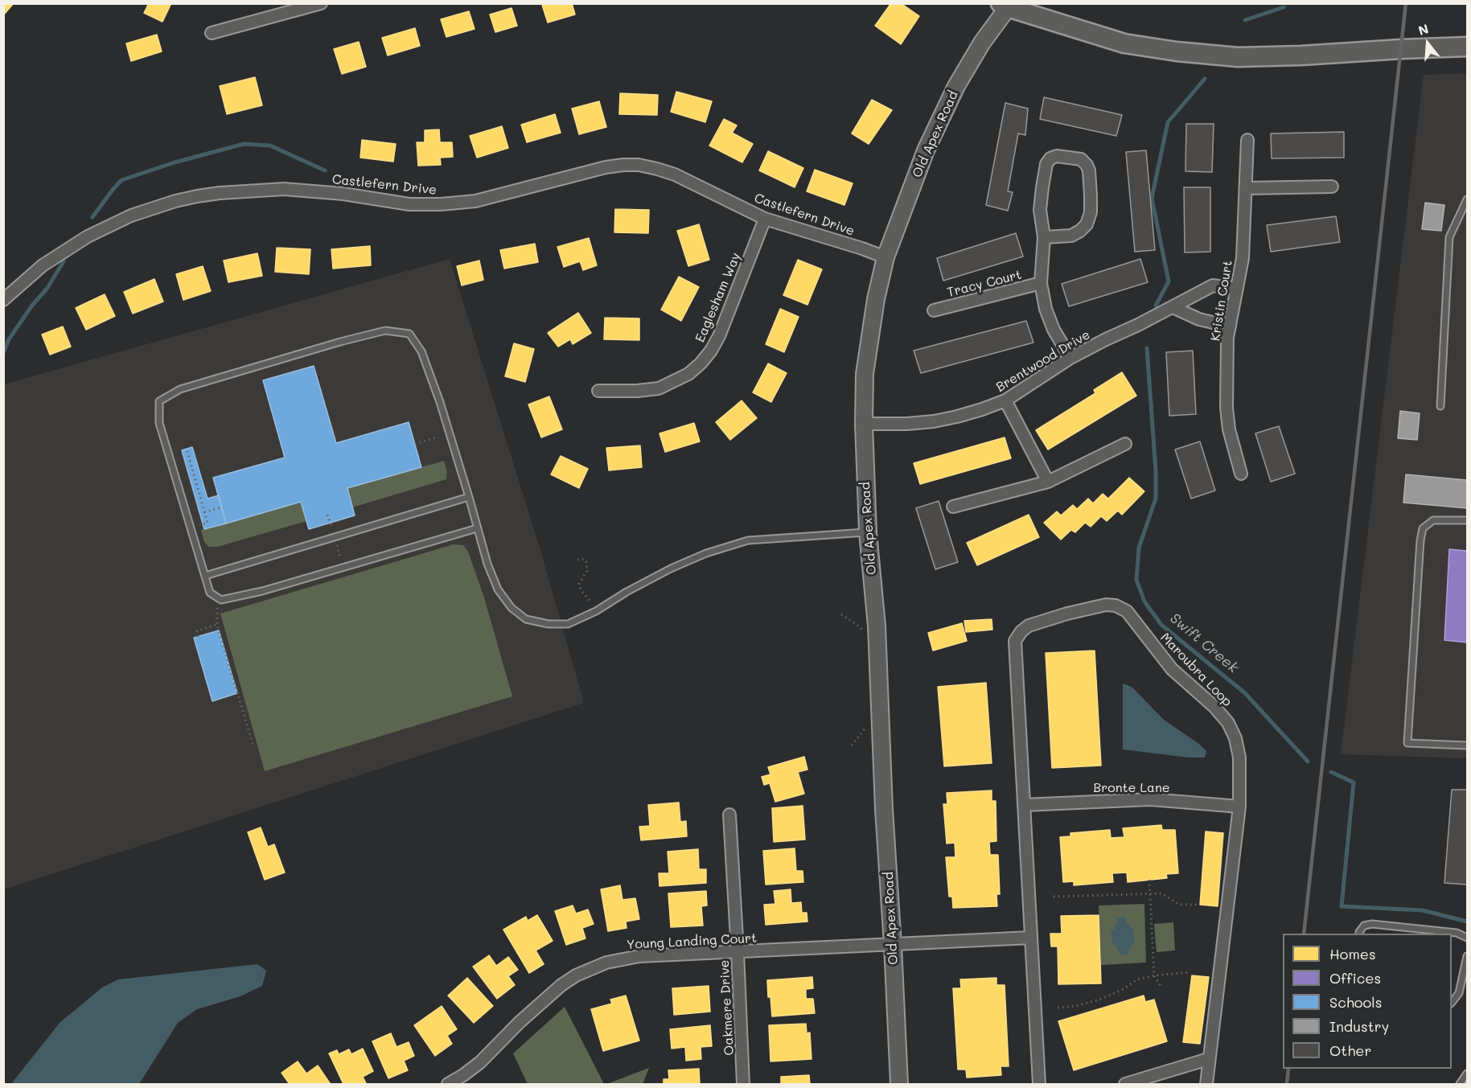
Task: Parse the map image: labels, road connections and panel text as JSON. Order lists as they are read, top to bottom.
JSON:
{
  "streets": {
    "main road": ["Old Apex Road"],
    "street": [
      "Castlefern Drive",
      "Tracy Court",
      "Eaglesham Way",
      "Kristin Court",
      "Brentwood Drive",
      "Maroubra Loop",
      "Bronte Lane",
      "Young Landing Court",
      "Oakmere Drive"
    ]
  },
  "crossings": [
    ["Old Apex Road", "Castlefern Drive"],
    ["Old Apex Road", "Brentwood Drive"],
    ["Old Apex Road", "Young Landing Court"],
    ["Castlefern Drive", "Eaglesham Way"],
    ["Kristin Court", "Brentwood Drive"],
    ["Maroubra Loop", "Bronte Lane"],
    ["Maroubra Loop", "Young Landing Court"],
    ["Young Landing Court", "Oakmere Drive"]
  ],
  "water": ["Swift Creek"],
  "legend": [
    "Homes",
    "Offices",
    "Schools",
    "Industry",
    "Other"
  ],
  "north": "top"
}
